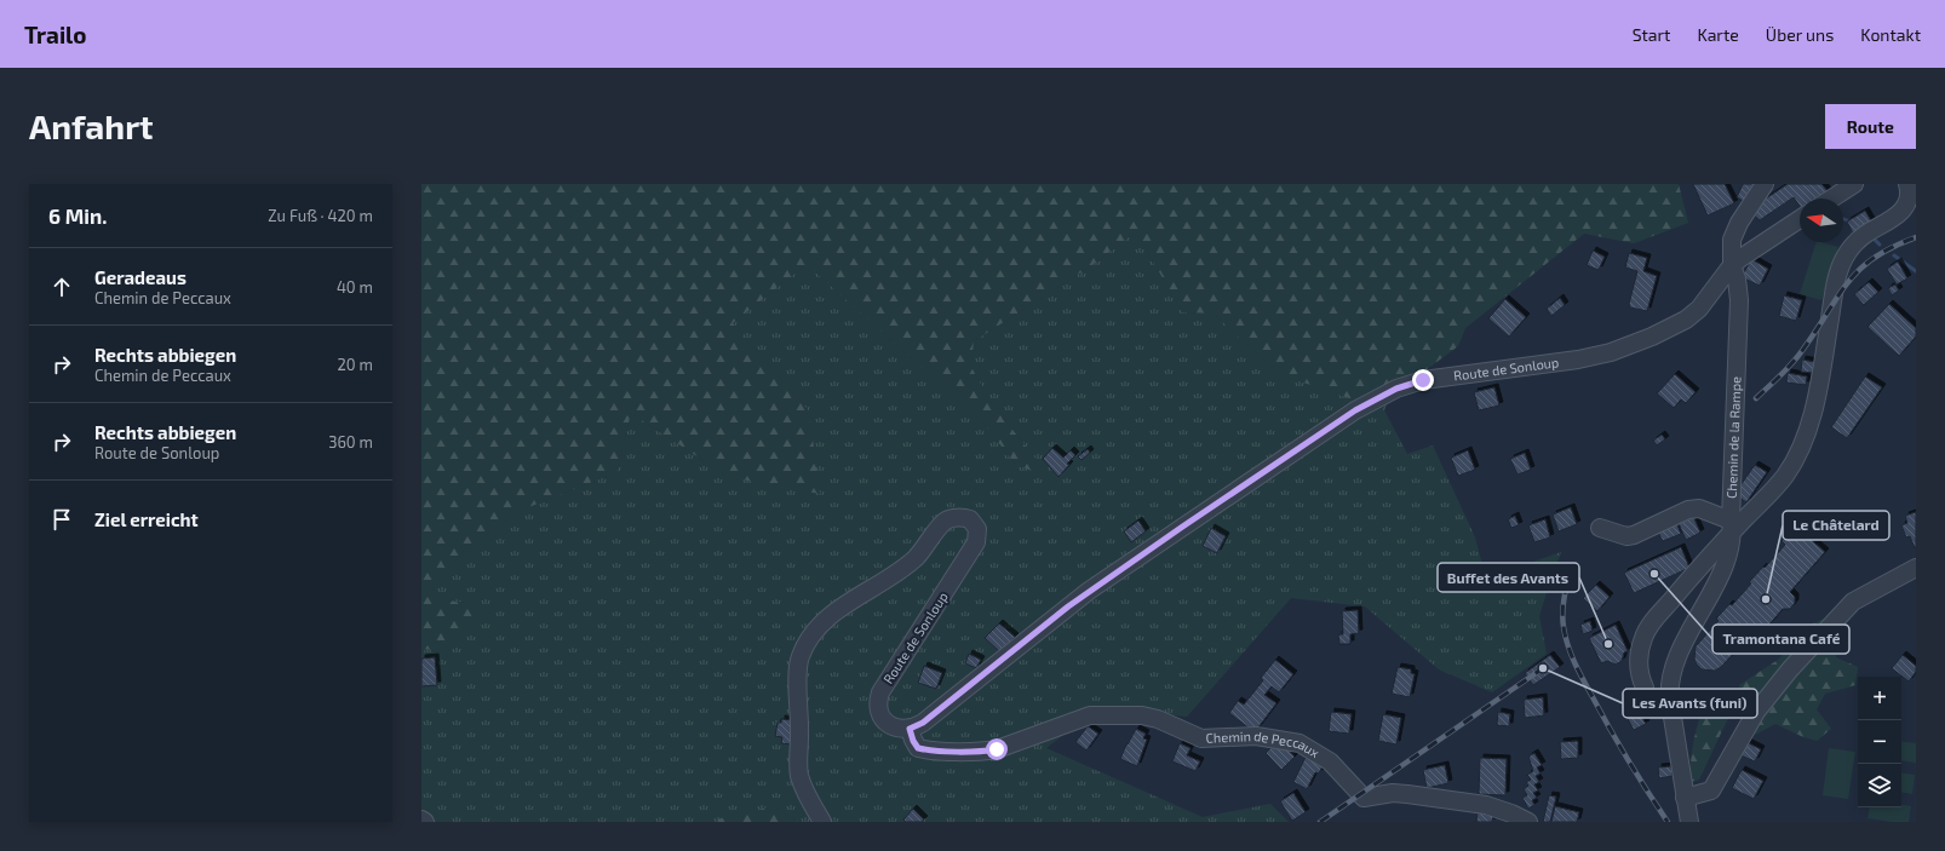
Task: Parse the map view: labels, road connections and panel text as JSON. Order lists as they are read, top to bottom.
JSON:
{
  "streets": {
    "street": ["Route de Sonloup", "Chemin de la Rampe", "Chemin de Peccaux"]
  },
  "crossings": [
    ["Route de Sonloup", "Chemin de la Rampe"],
    ["Route de Sonloup", "Chemin de Peccaux"]
  ],
  "places": [
    "Tramontana Café",
    "Le Châtelard",
    "Buffet des Avants",
    "Les Avants (funi)"
  ],
  "north": "left",
  "page": {
    "header": "Trailo",
    "nav": [
      "Start",
      "Karte",
      "Über uns",
      "Kontakt"
    ],
    "buttons": "Route",
    "title": "Anfahrt",
    "heading": ["6 Min.", "Zu Fuß · 420 m"],
    "list": [
      ["Geradeaus", "Chemin de Peccaux", "40 m"],
      ["Rechts abbiegen", "Chemin de Peccaux", "20 m"],
      ["Rechts abbiegen", "Route de Sonloup", "360 m"],
      "Ziel erreicht"
    ],
    "map_buttons": ["+", "−"]
  }
}
